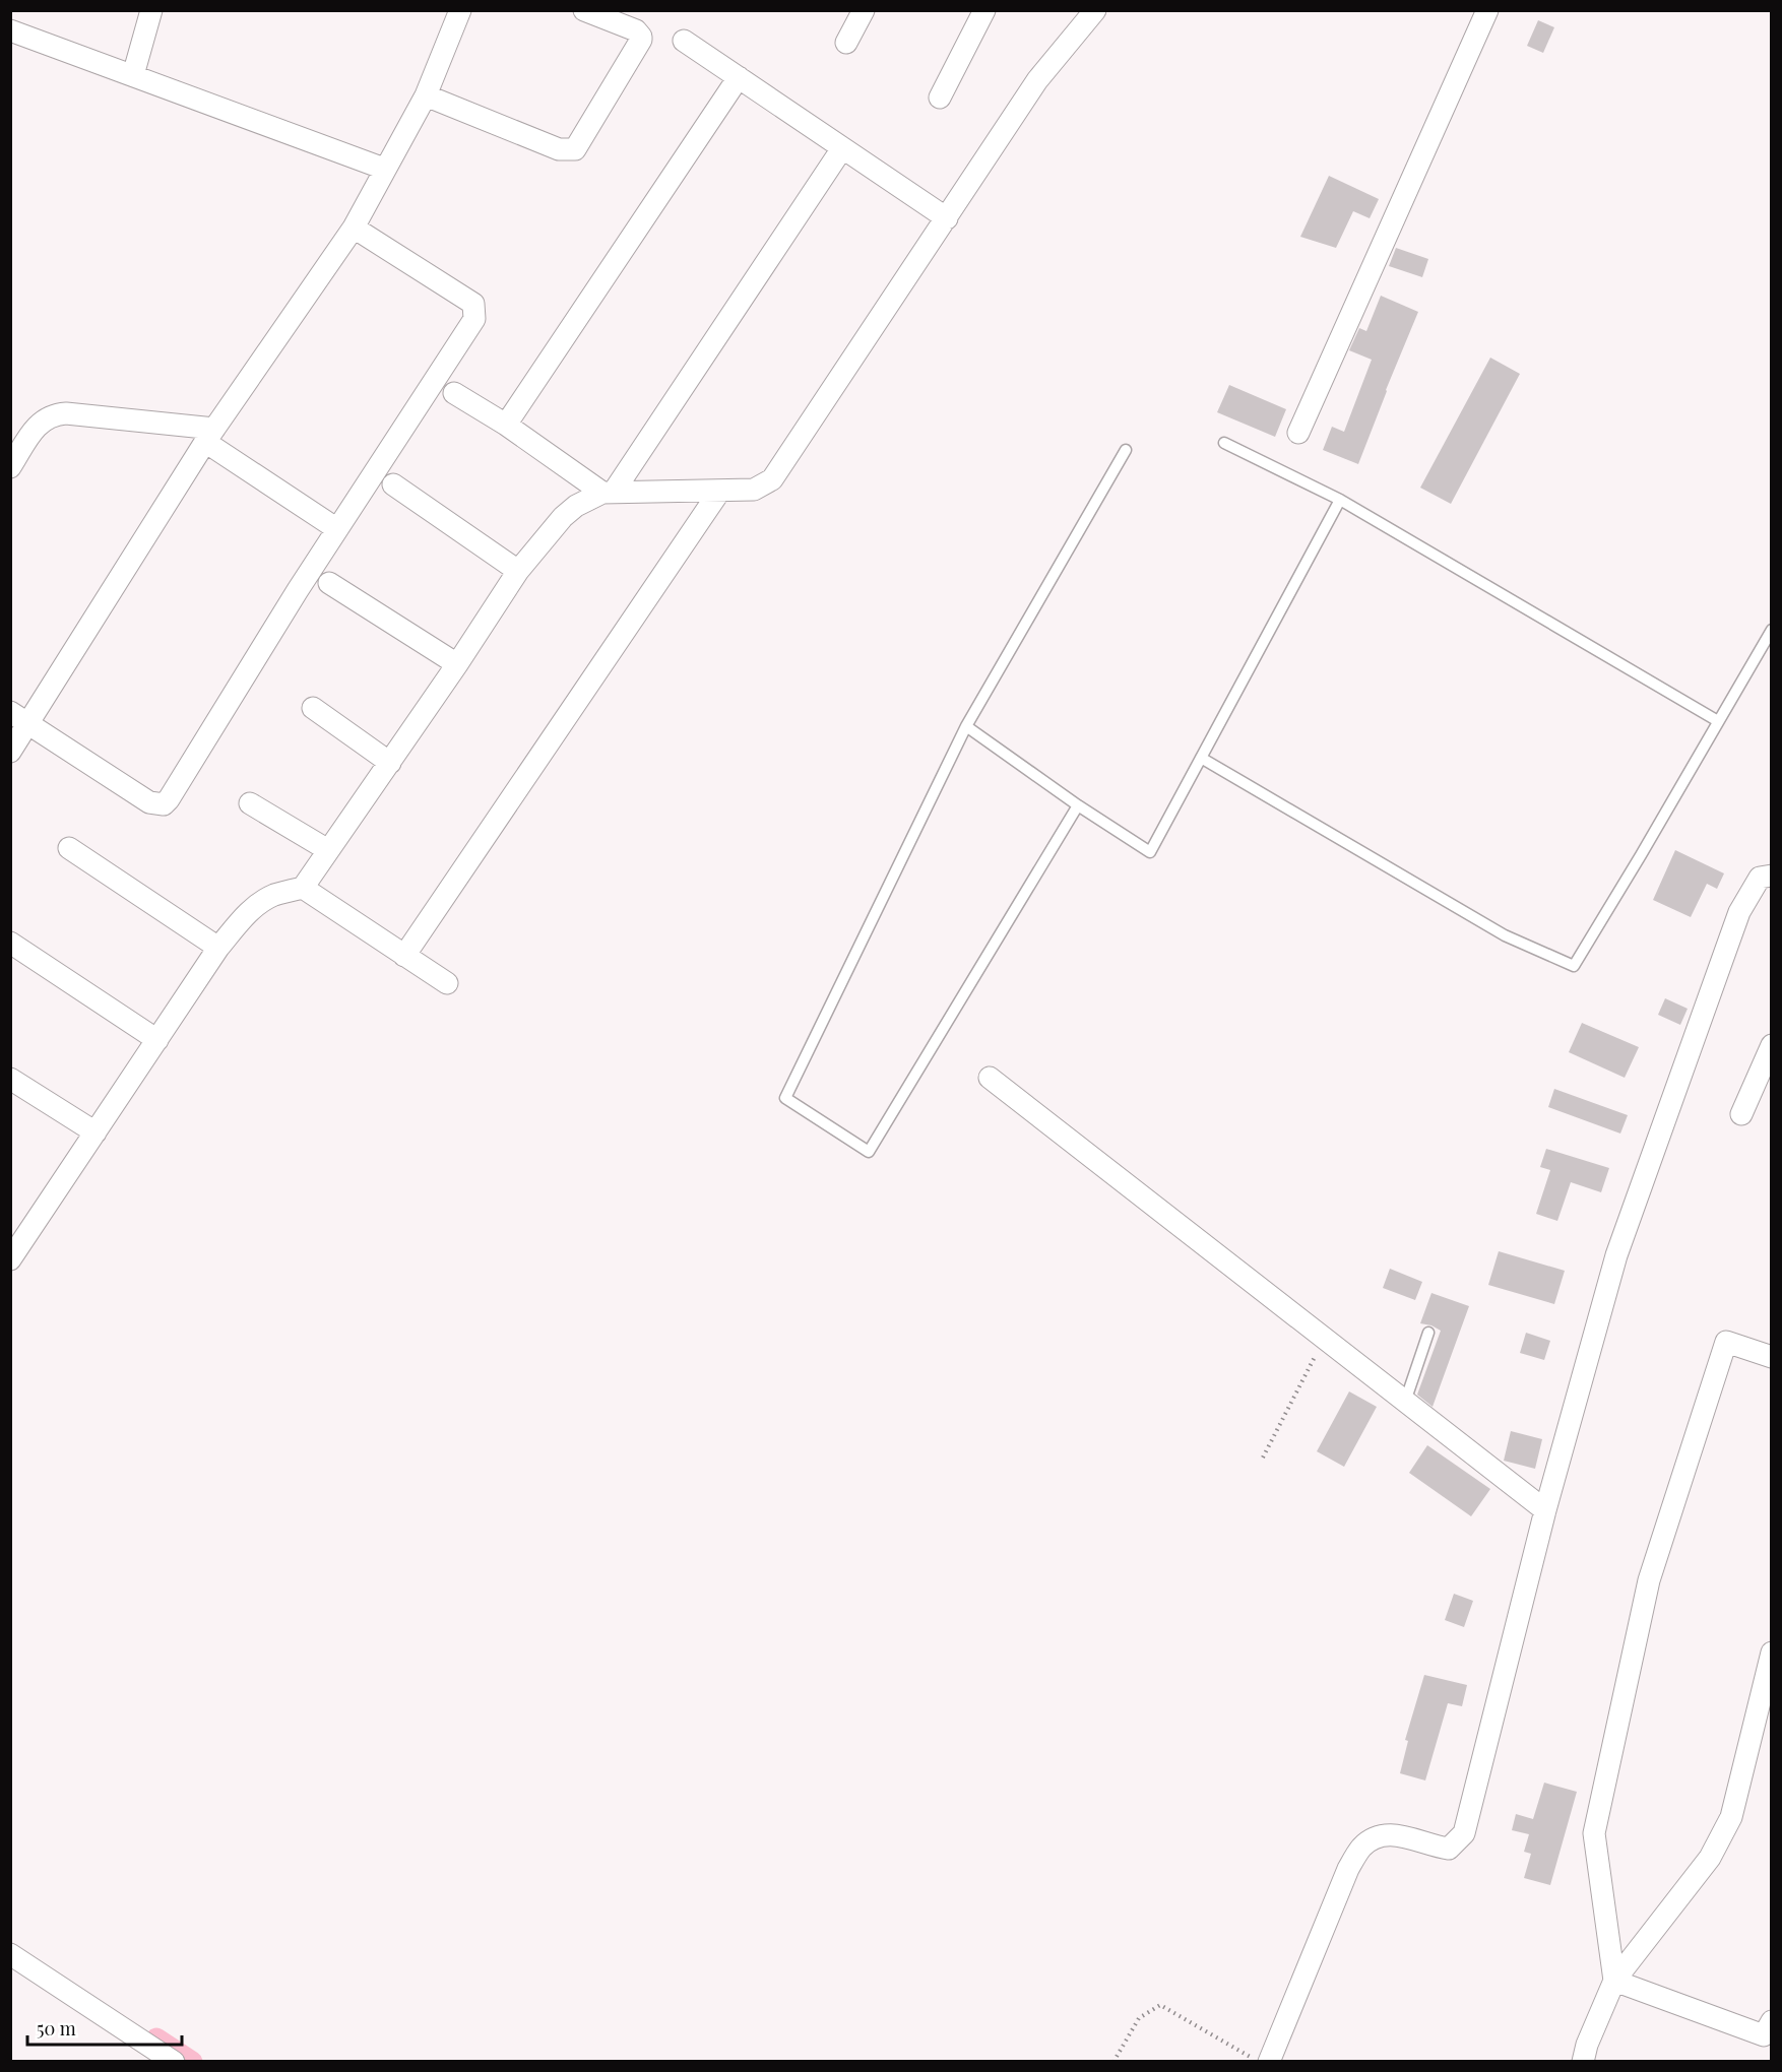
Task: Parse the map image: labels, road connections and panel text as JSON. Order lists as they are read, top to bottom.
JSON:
{
  "scale_bar": "50 m"
}
